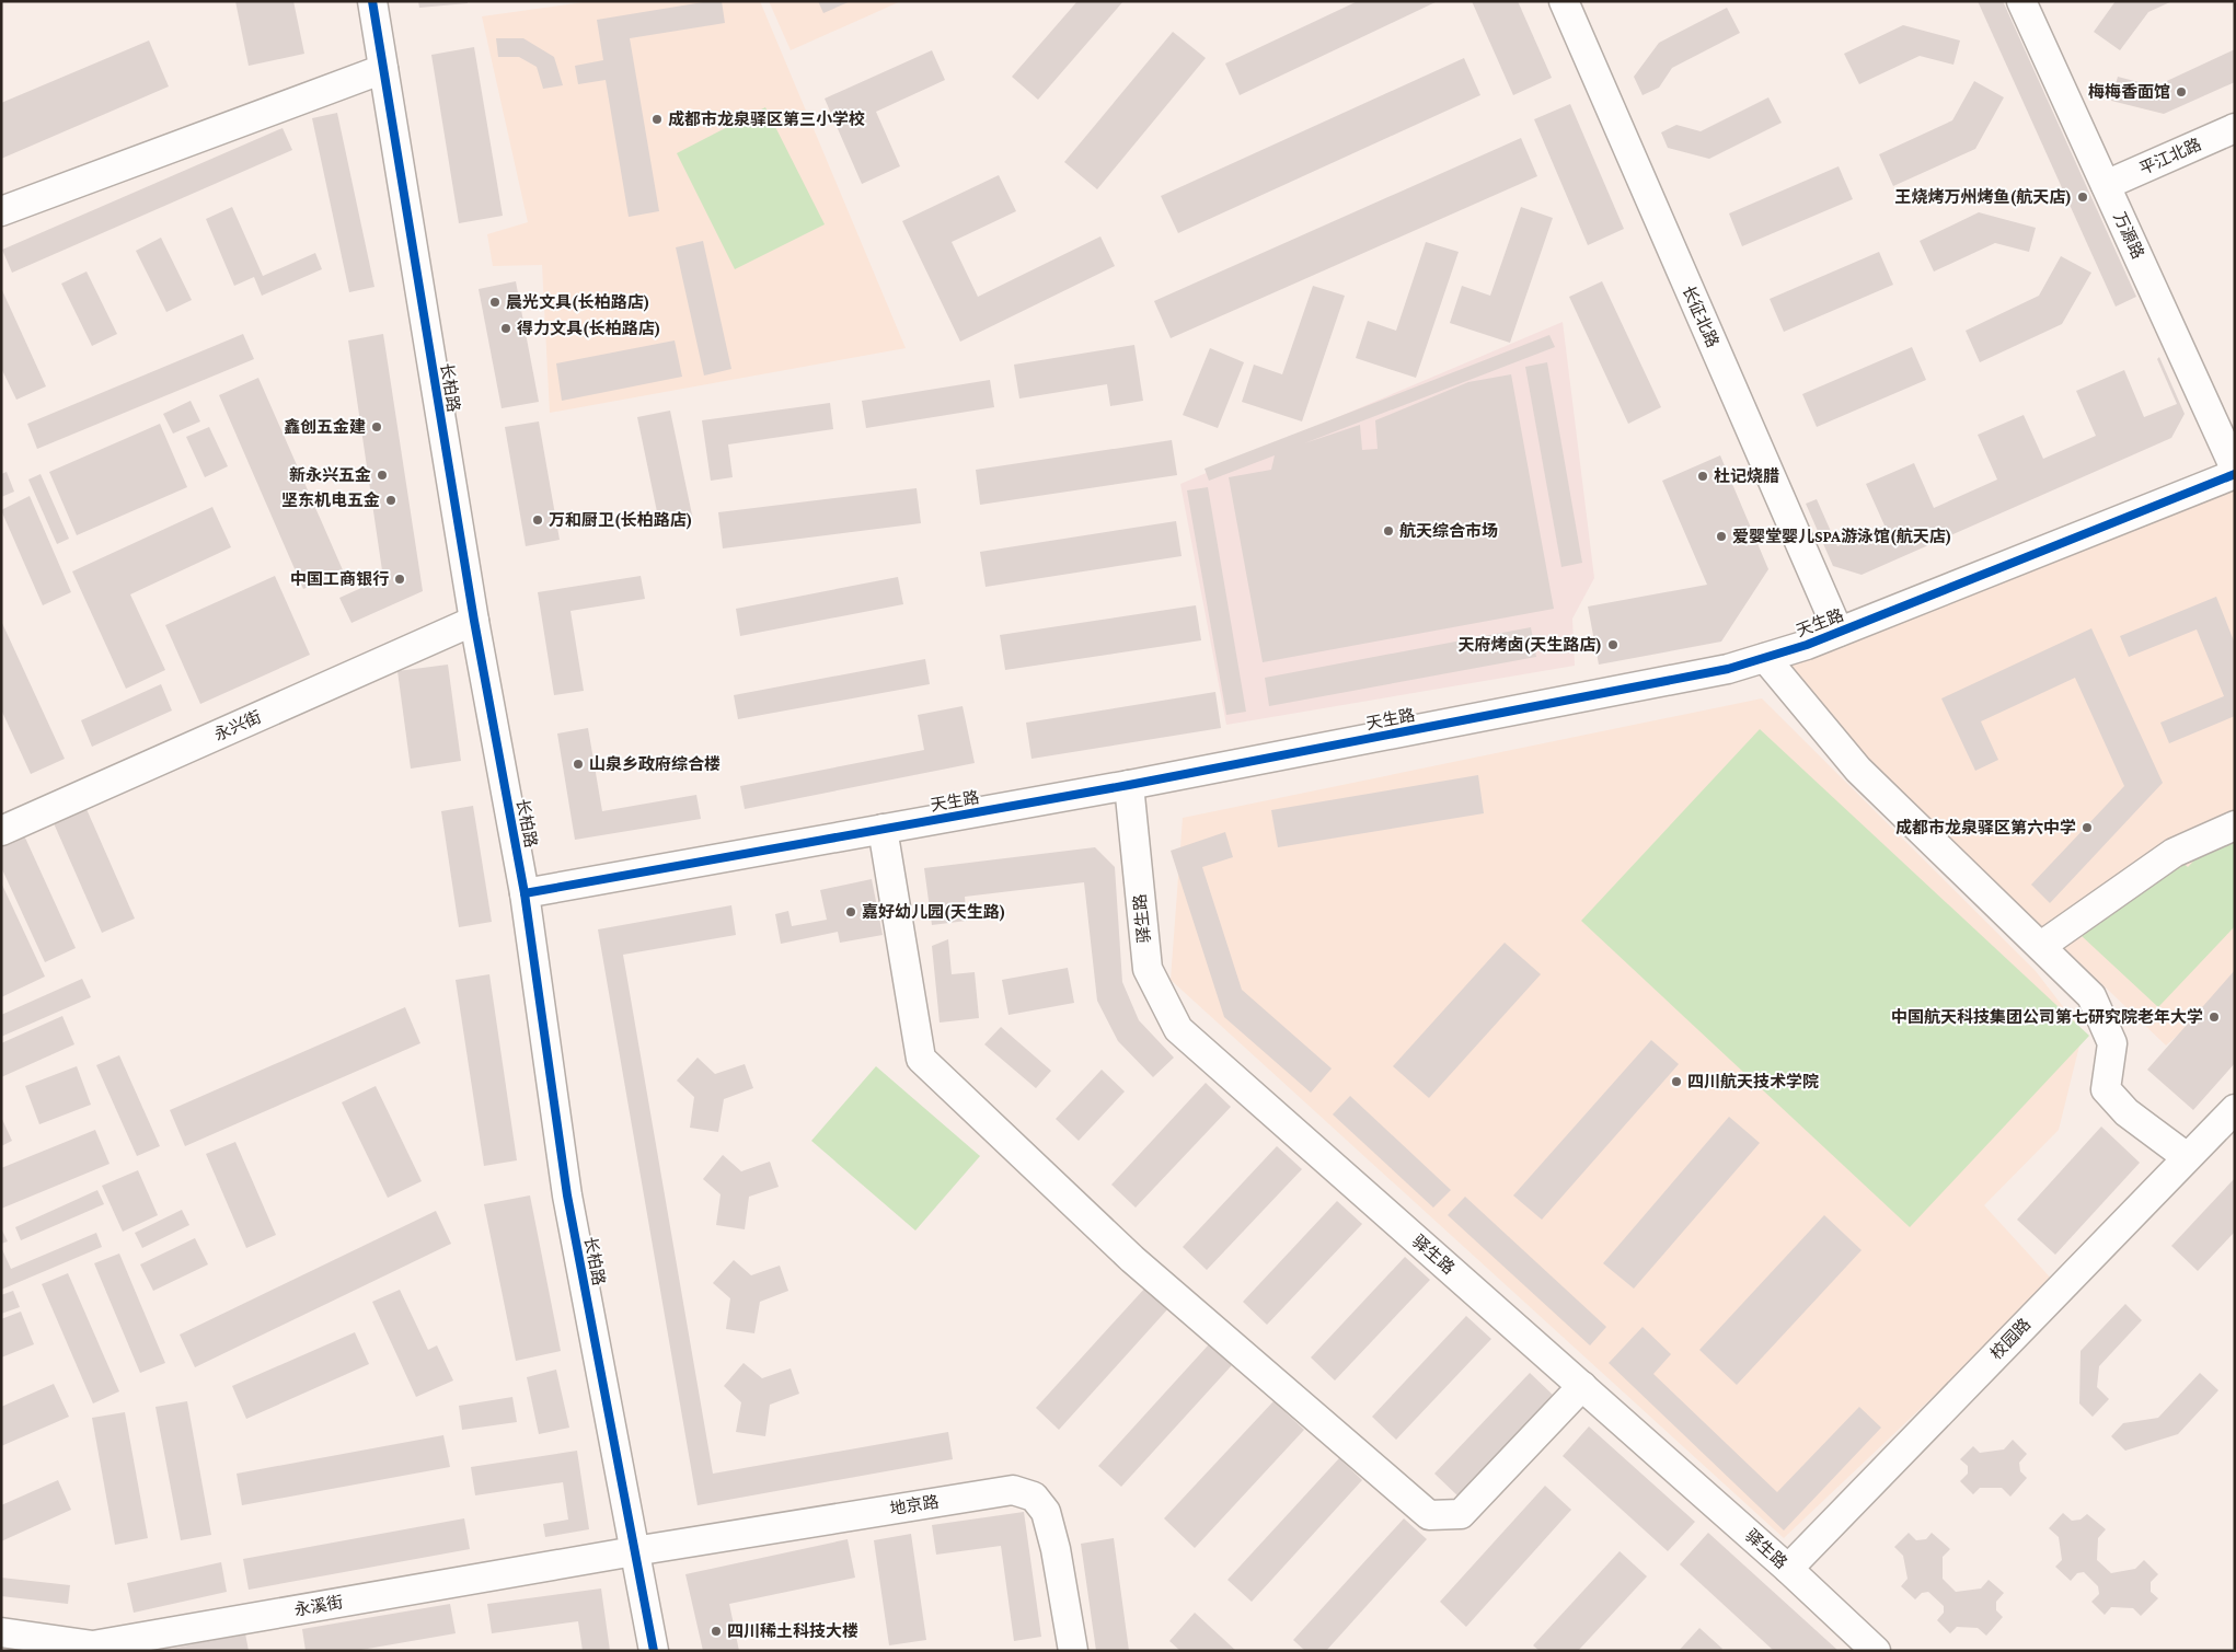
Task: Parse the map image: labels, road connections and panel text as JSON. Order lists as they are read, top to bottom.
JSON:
{
  "streets": {
    "street": [
      "平江北路",
      "万源路",
      "长征北路",
      "长柏路",
      "天生路",
      "永兴街",
      "驿生路",
      "校园路",
      "地京路",
      "永溪街"
    ]
  },
  "crossings": [
    ["平江北路", "万源路"],
    ["长征北路", "天生路"],
    ["长柏路", "天生路"],
    ["长柏路", "永兴街"],
    ["长柏路", "地京路"],
    ["长柏路", "永溪街"],
    ["天生路", "驿生路"],
    ["驿生路", "校园路"],
    ["地京路", "永溪街"]
  ],
  "places": [
    "梅梅香面馆",
    "成都市龙泉驿区第三小学校",
    "王烧烤万州烤鱼(航天店)",
    "晨光文具(长柏路店)",
    "得力文具(长柏路店)",
    "鑫创五金建",
    "新永兴五金",
    "杜记烧腊",
    "坚东机电五金",
    "万和厨卫(长柏路店)",
    "航天综合市场",
    "爱婴堂婴儿SPA游泳馆(航天店)",
    "中国工商银行",
    "天府烤卤(天生路店)",
    "山泉乡政府综合楼",
    "成都市龙泉驿区第六中学",
    "嘉好幼儿园(天生路)",
    "中国航天科技集团公司第七研究院老年大学",
    "四川航天技术学院",
    "四川稀土科技大楼"
  ]
}
